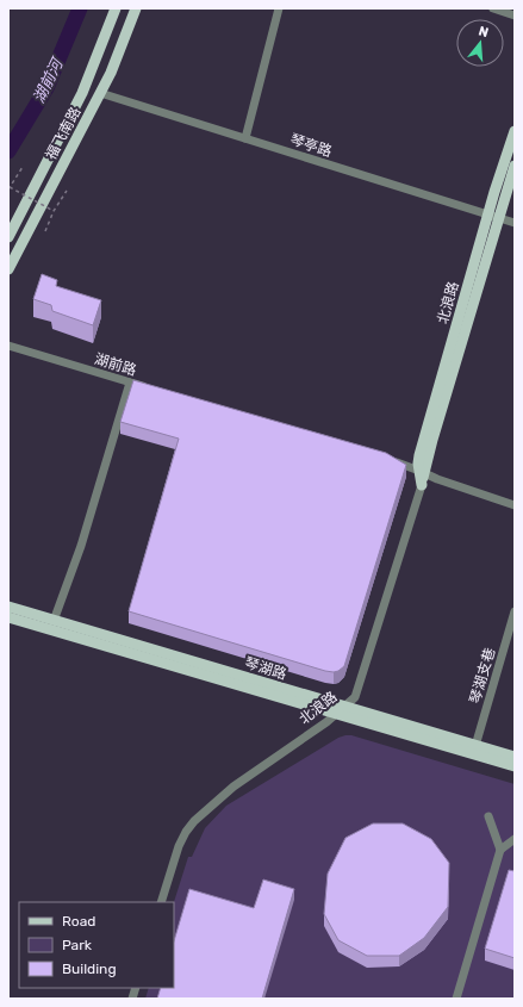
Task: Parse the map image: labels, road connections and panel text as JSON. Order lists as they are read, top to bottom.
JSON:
{
  "streets": {
    "main road": ["福飞南路", "北浪路", "琴湖路"],
    "street": ["琴亭路", "湖前路", "琴湖支巷"]
  },
  "crossings": [
    ["福飞南路", "琴亭路"],
    ["琴亭路", "北浪路"],
    ["北浪路", "琴湖路"],
    ["琴湖路", "琴湖支巷"]
  ],
  "water": ["湖前河"],
  "legend": ["Road", "Park", "Building"],
  "north": "top"
}
